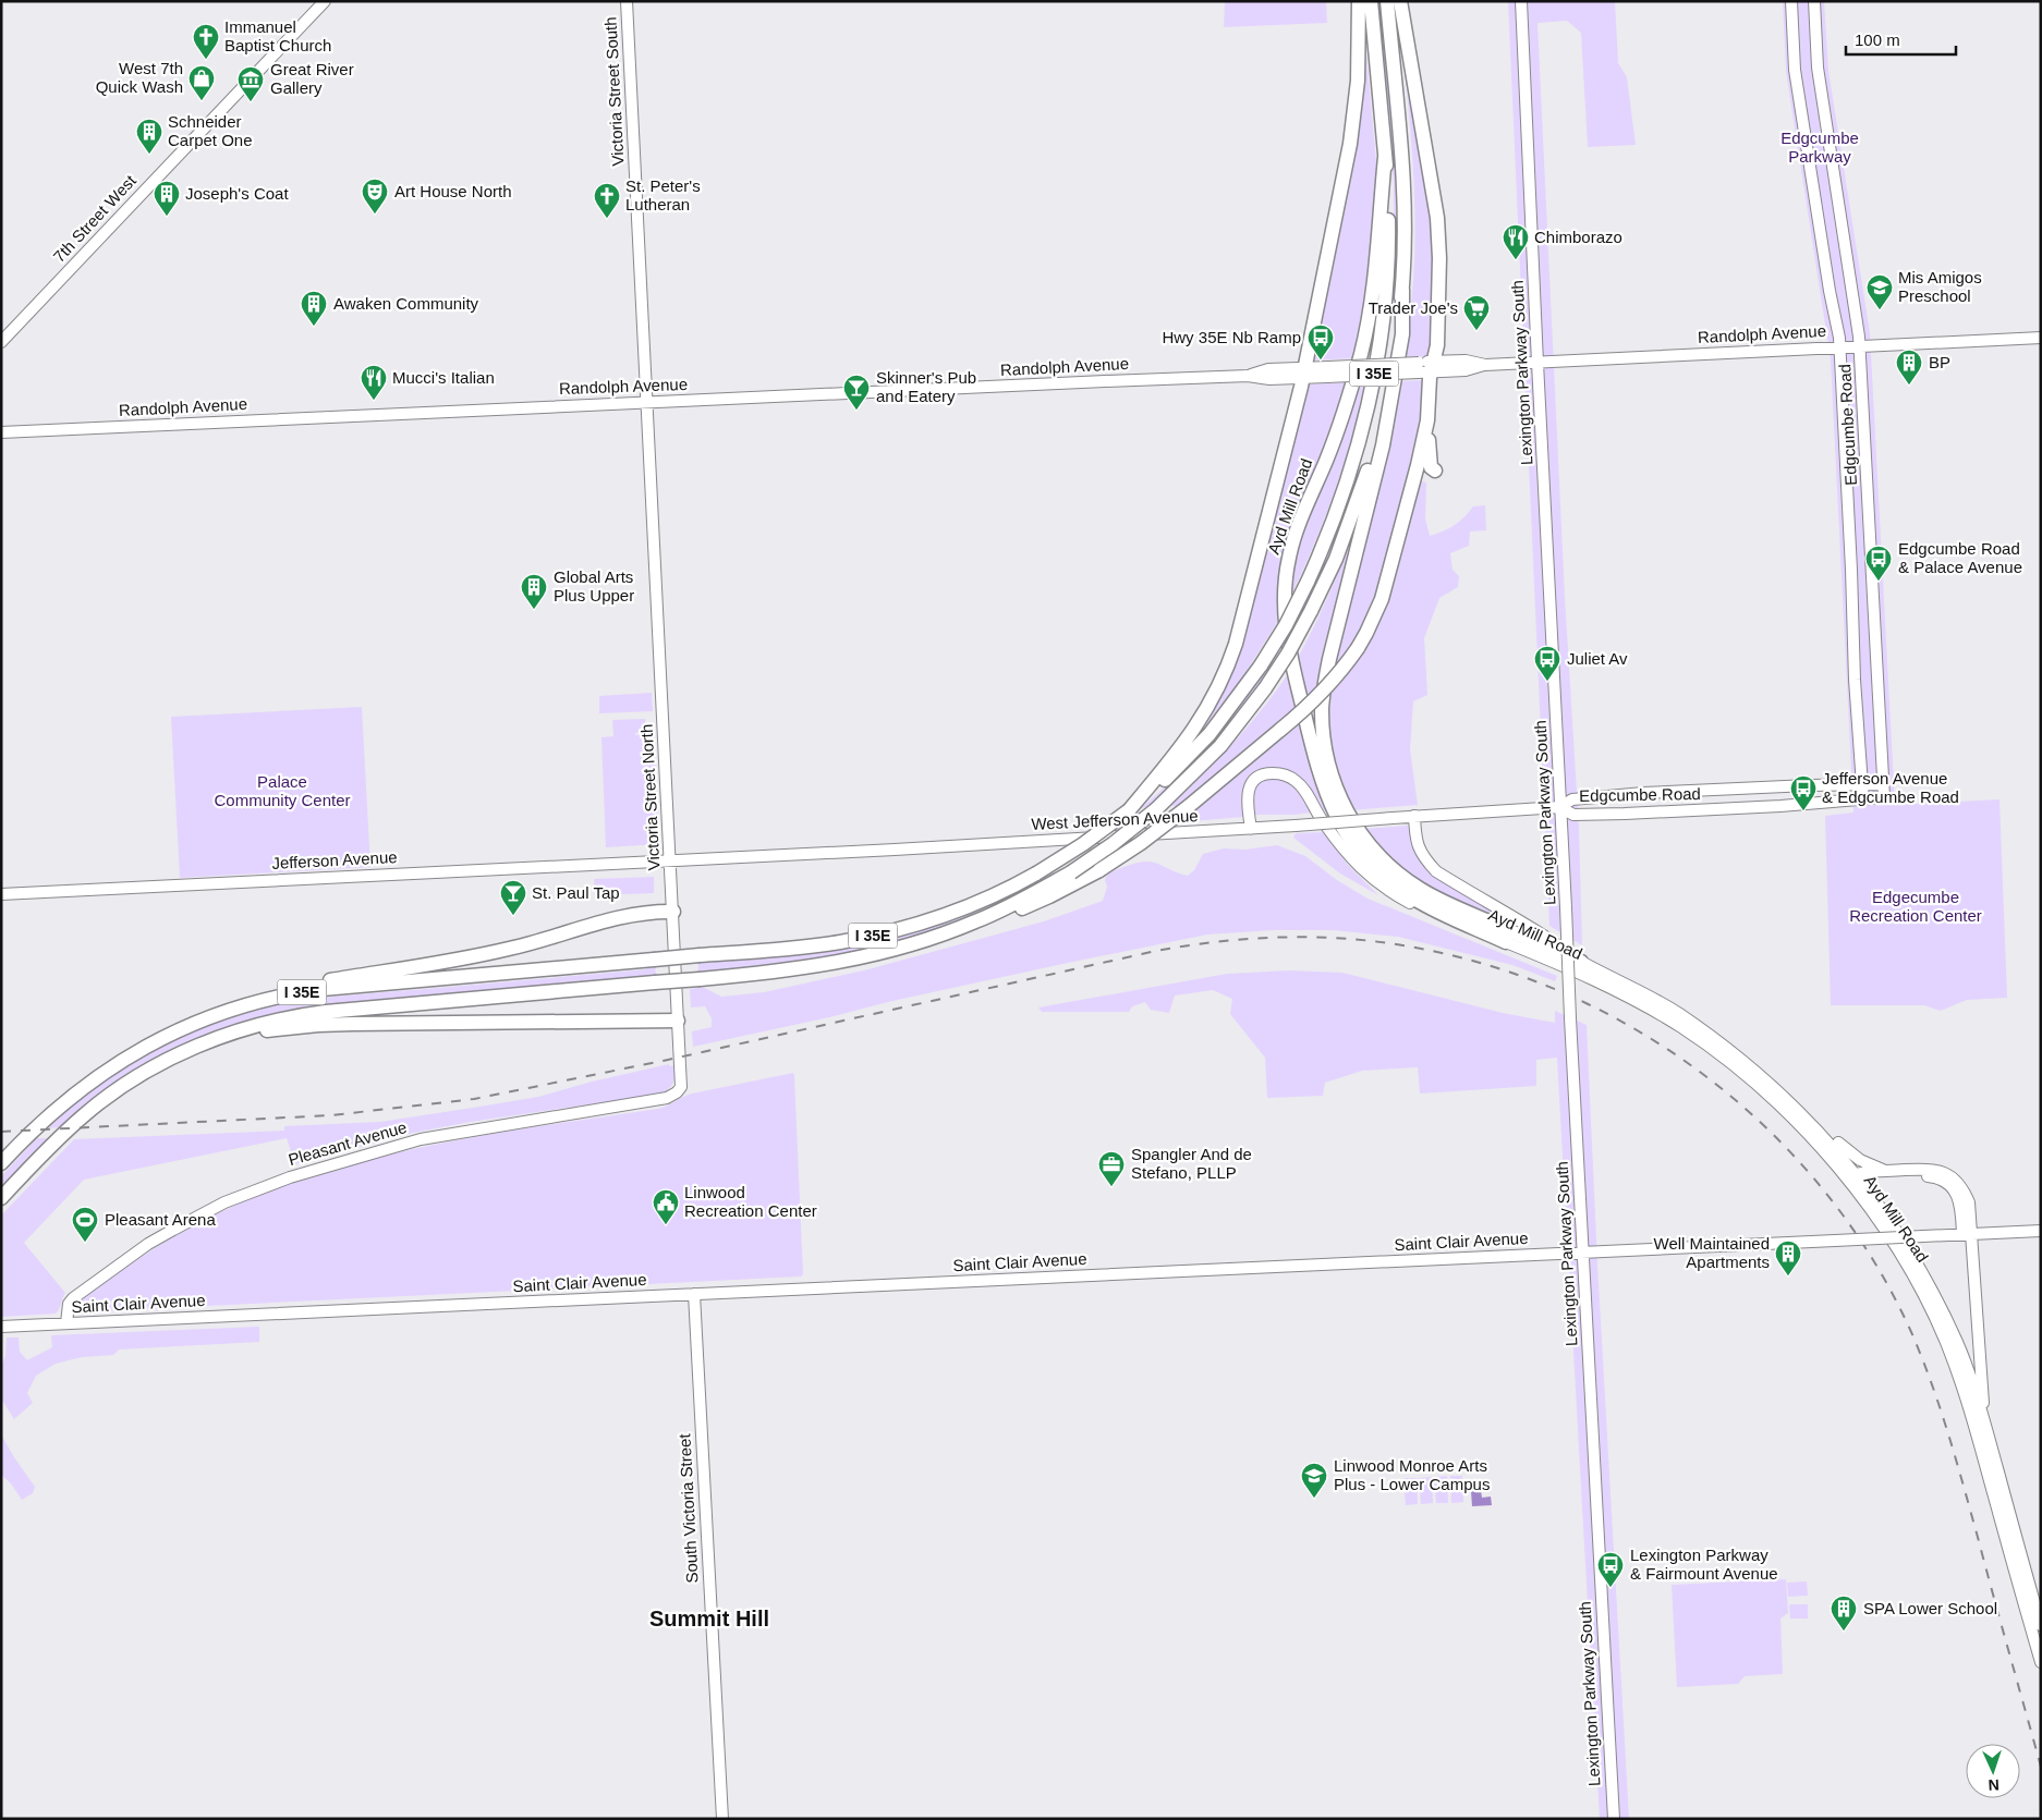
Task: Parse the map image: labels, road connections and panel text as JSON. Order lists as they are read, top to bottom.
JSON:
{
  "streets": {
    "highway": ["I 35E", "Ayd Mill Road"],
    "street": [
      "Victoria Street South",
      "7th Street West",
      "Randolph Avenue",
      "Lexington Parkway South",
      "Edgcumbe Road",
      "Victoria Street North",
      "West Jefferson Avenue",
      "Jefferson Avenue",
      "Pleasant Avenue",
      "Saint Clair Avenue",
      "South Victoria Street"
    ]
  },
  "crossings": [
    ["Victoria Street South", "Randolph Avenue"],
    ["Victoria Street South", "Victoria Street North"],
    ["Randolph Avenue", "Lexington Parkway South"],
    ["Randolph Avenue", "Edgcumbe Road"],
    ["Lexington Parkway South", "Edgcumbe Road"],
    ["Lexington Parkway South", "West Jefferson Avenue"],
    ["Lexington Parkway South", "Saint Clair Avenue"],
    ["I 35E", "Ayd Mill Road"],
    ["Edgcumbe Road", "West Jefferson Avenue"],
    ["Ayd Mill Road", "West Jefferson Avenue"],
    ["Victoria Street North", "West Jefferson Avenue"],
    ["Victoria Street North", "Jefferson Avenue"],
    ["Victoria Street North", "Pleasant Avenue"],
    ["West Jefferson Avenue", "Jefferson Avenue"],
    ["Pleasant Avenue", "Saint Clair Avenue"],
    ["Saint Clair Avenue", "South Victoria Street"]
  ],
  "districts": ["Summit Hill"],
  "parks": ["Edgcumbe Parkway", "Palace Community Center", "Edgecumbe Recreation Center"],
  "places": {
    "church": ["Immanuel Baptist Church", "St. Peter's Lutheran"],
    "shop": ["West 7th Quick Wash"],
    "museum": ["Great River Gallery"],
    "building": [
      "Schneider Carpet One",
      "Joseph's Coat",
      "Awaken Community",
      "BP",
      "Global Arts Plus Upper",
      "Well Maintained Apartments",
      "SPA Lower School"
    ],
    "theatre": ["Art House North"],
    "restaurant": ["Chimborazo", "Mucci's Italian"],
    "school or university": ["Mis Amigos Preschool", "Linwood Monroe Arts Plus - Lower Campus"],
    "supermarket": ["Trader Joe's"],
    "bus stop": [
      "Hwy 35E Nb Ramp",
      "Edgcumbe Road & Palace Avenue",
      "Juliet Av",
      "Jefferson Avenue & Edgcumbe Road",
      "Lexington Parkway & Fairmount Avenue"
    ],
    "bar": ["Skinner's Pub and Eatery", "St. Paul Tap"],
    "office": ["Spangler And de Stefano, PLLP"],
    "public building": ["Linwood Recreation Center"],
    "sports": ["Pleasant Arena"]
  },
  "scale_bar": "100 m",
  "north": "bottom"
}
